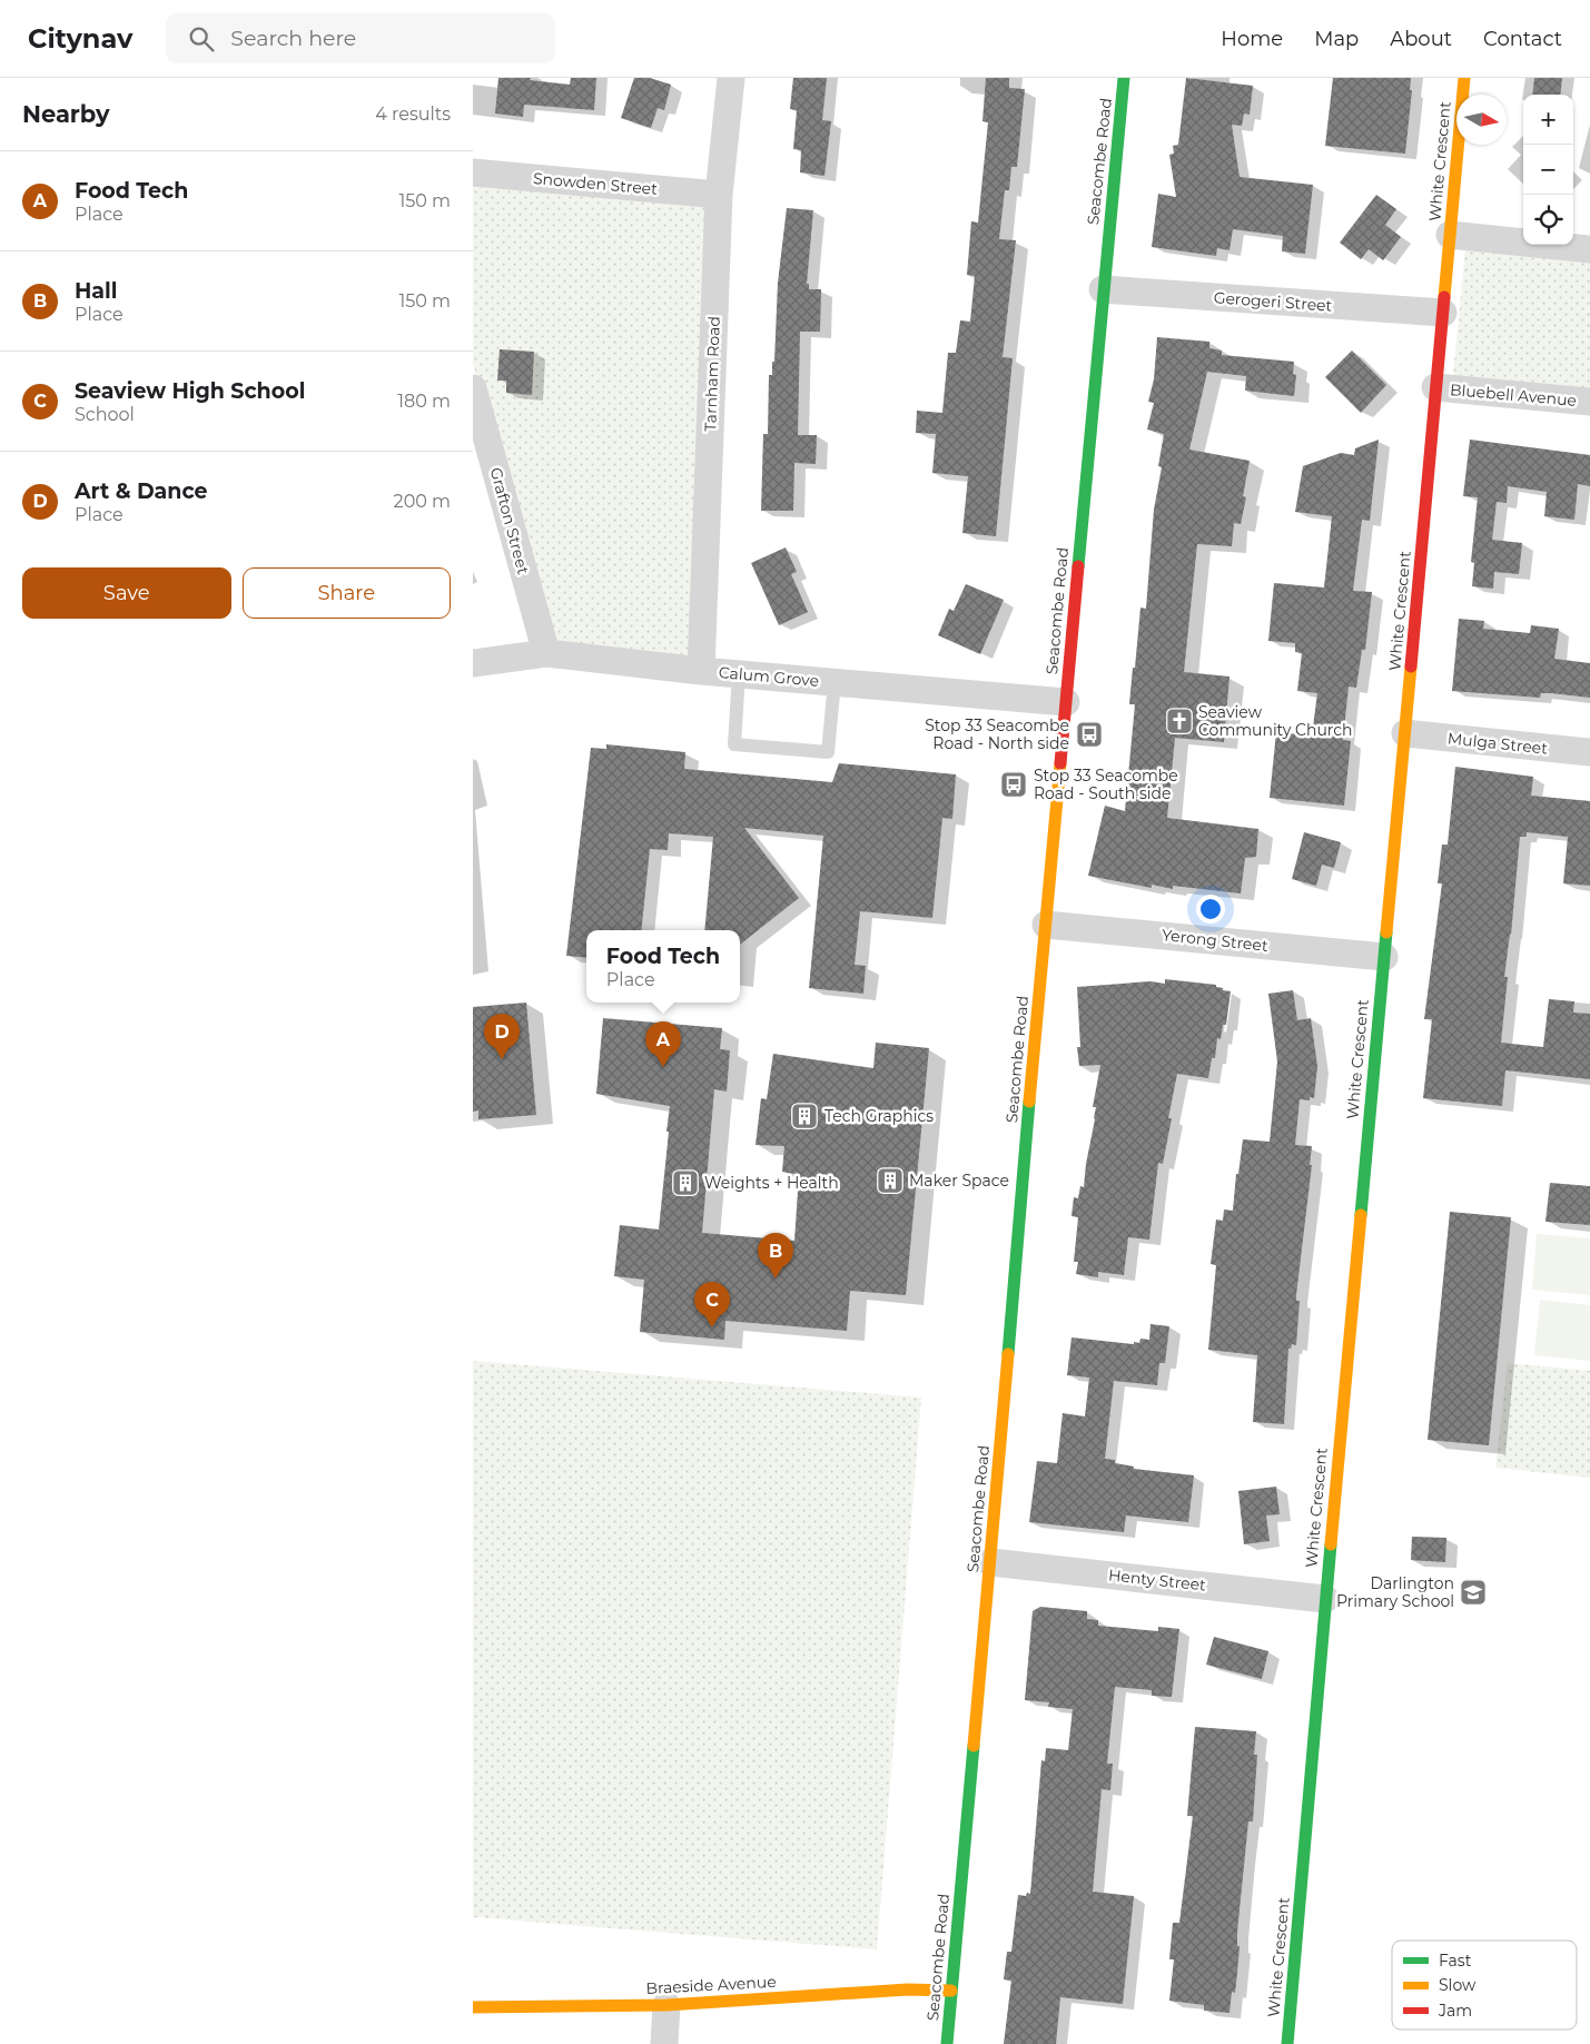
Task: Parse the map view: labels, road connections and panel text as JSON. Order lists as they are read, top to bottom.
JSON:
{
  "streets": {
    "street": [
      "Seacombe Road",
      "White Crescent",
      "Snowden Street",
      "Gerogeri Street",
      "Tarnham Road",
      "Bluebell Avenue",
      "Grafton Street",
      "Calum Grove",
      "Mulga Street",
      "Yerong Street",
      "Henty Street",
      "Braeside Avenue"
    ]
  },
  "crossings": [
    ["Seacombe Road", "Gerogeri Street"],
    ["Seacombe Road", "Calum Grove"],
    ["Seacombe Road", "Yerong Street"],
    ["Seacombe Road", "Henty Street"],
    ["Seacombe Road", "Braeside Avenue"],
    ["White Crescent", "Gerogeri Street"],
    ["White Crescent", "Bluebell Avenue"],
    ["White Crescent", "Mulga Street"],
    ["White Crescent", "Yerong Street"],
    ["White Crescent", "Henty Street"],
    ["Snowden Street", "Tarnham Road"],
    ["Tarnham Road", "Calum Grove"],
    ["Grafton Street", "Calum Grove"]
  ],
  "places": {
    "church": ["Seaview Community Church"],
    "bus stop": ["Stop 33 Seacombe Road - North side", "Stop 33 Seacombe Road - South side"],
    "building": ["Tech Graphics", "Maker Space", "Weights + Health"],
    "school or university": ["Darlington Primary School"]
  },
  "legend": ["Fast", "Slow", "Jam"],
  "north": "right",
  "page": {
    "header": "Citynav",
    "search": "Search here",
    "nav": [
      "Home",
      "Map",
      "About",
      "Contact"
    ],
    "heading": ["Nearby", "4 results"],
    "map_buttons": ["+", "−"],
    "list": [
      {
        "mark": "A",
        "name": "Food Tech",
        "note": "Place",
        "value": "150 m"
      },
      {
        "mark": "B",
        "name": "Hall",
        "note": "Place",
        "value": "150 m"
      },
      {
        "mark": "C",
        "name": "Seaview High School",
        "note": "School",
        "value": "180 m"
      },
      {
        "mark": "D",
        "name": "Art & Dance",
        "note": "Place",
        "value": "200 m"
      }
    ],
    "buttons": ["Save", "Share"],
    "popup": ["Food Tech", "Place"],
    "pins": [
      "D",
      "A",
      "B",
      "C"
    ]
  }
}
